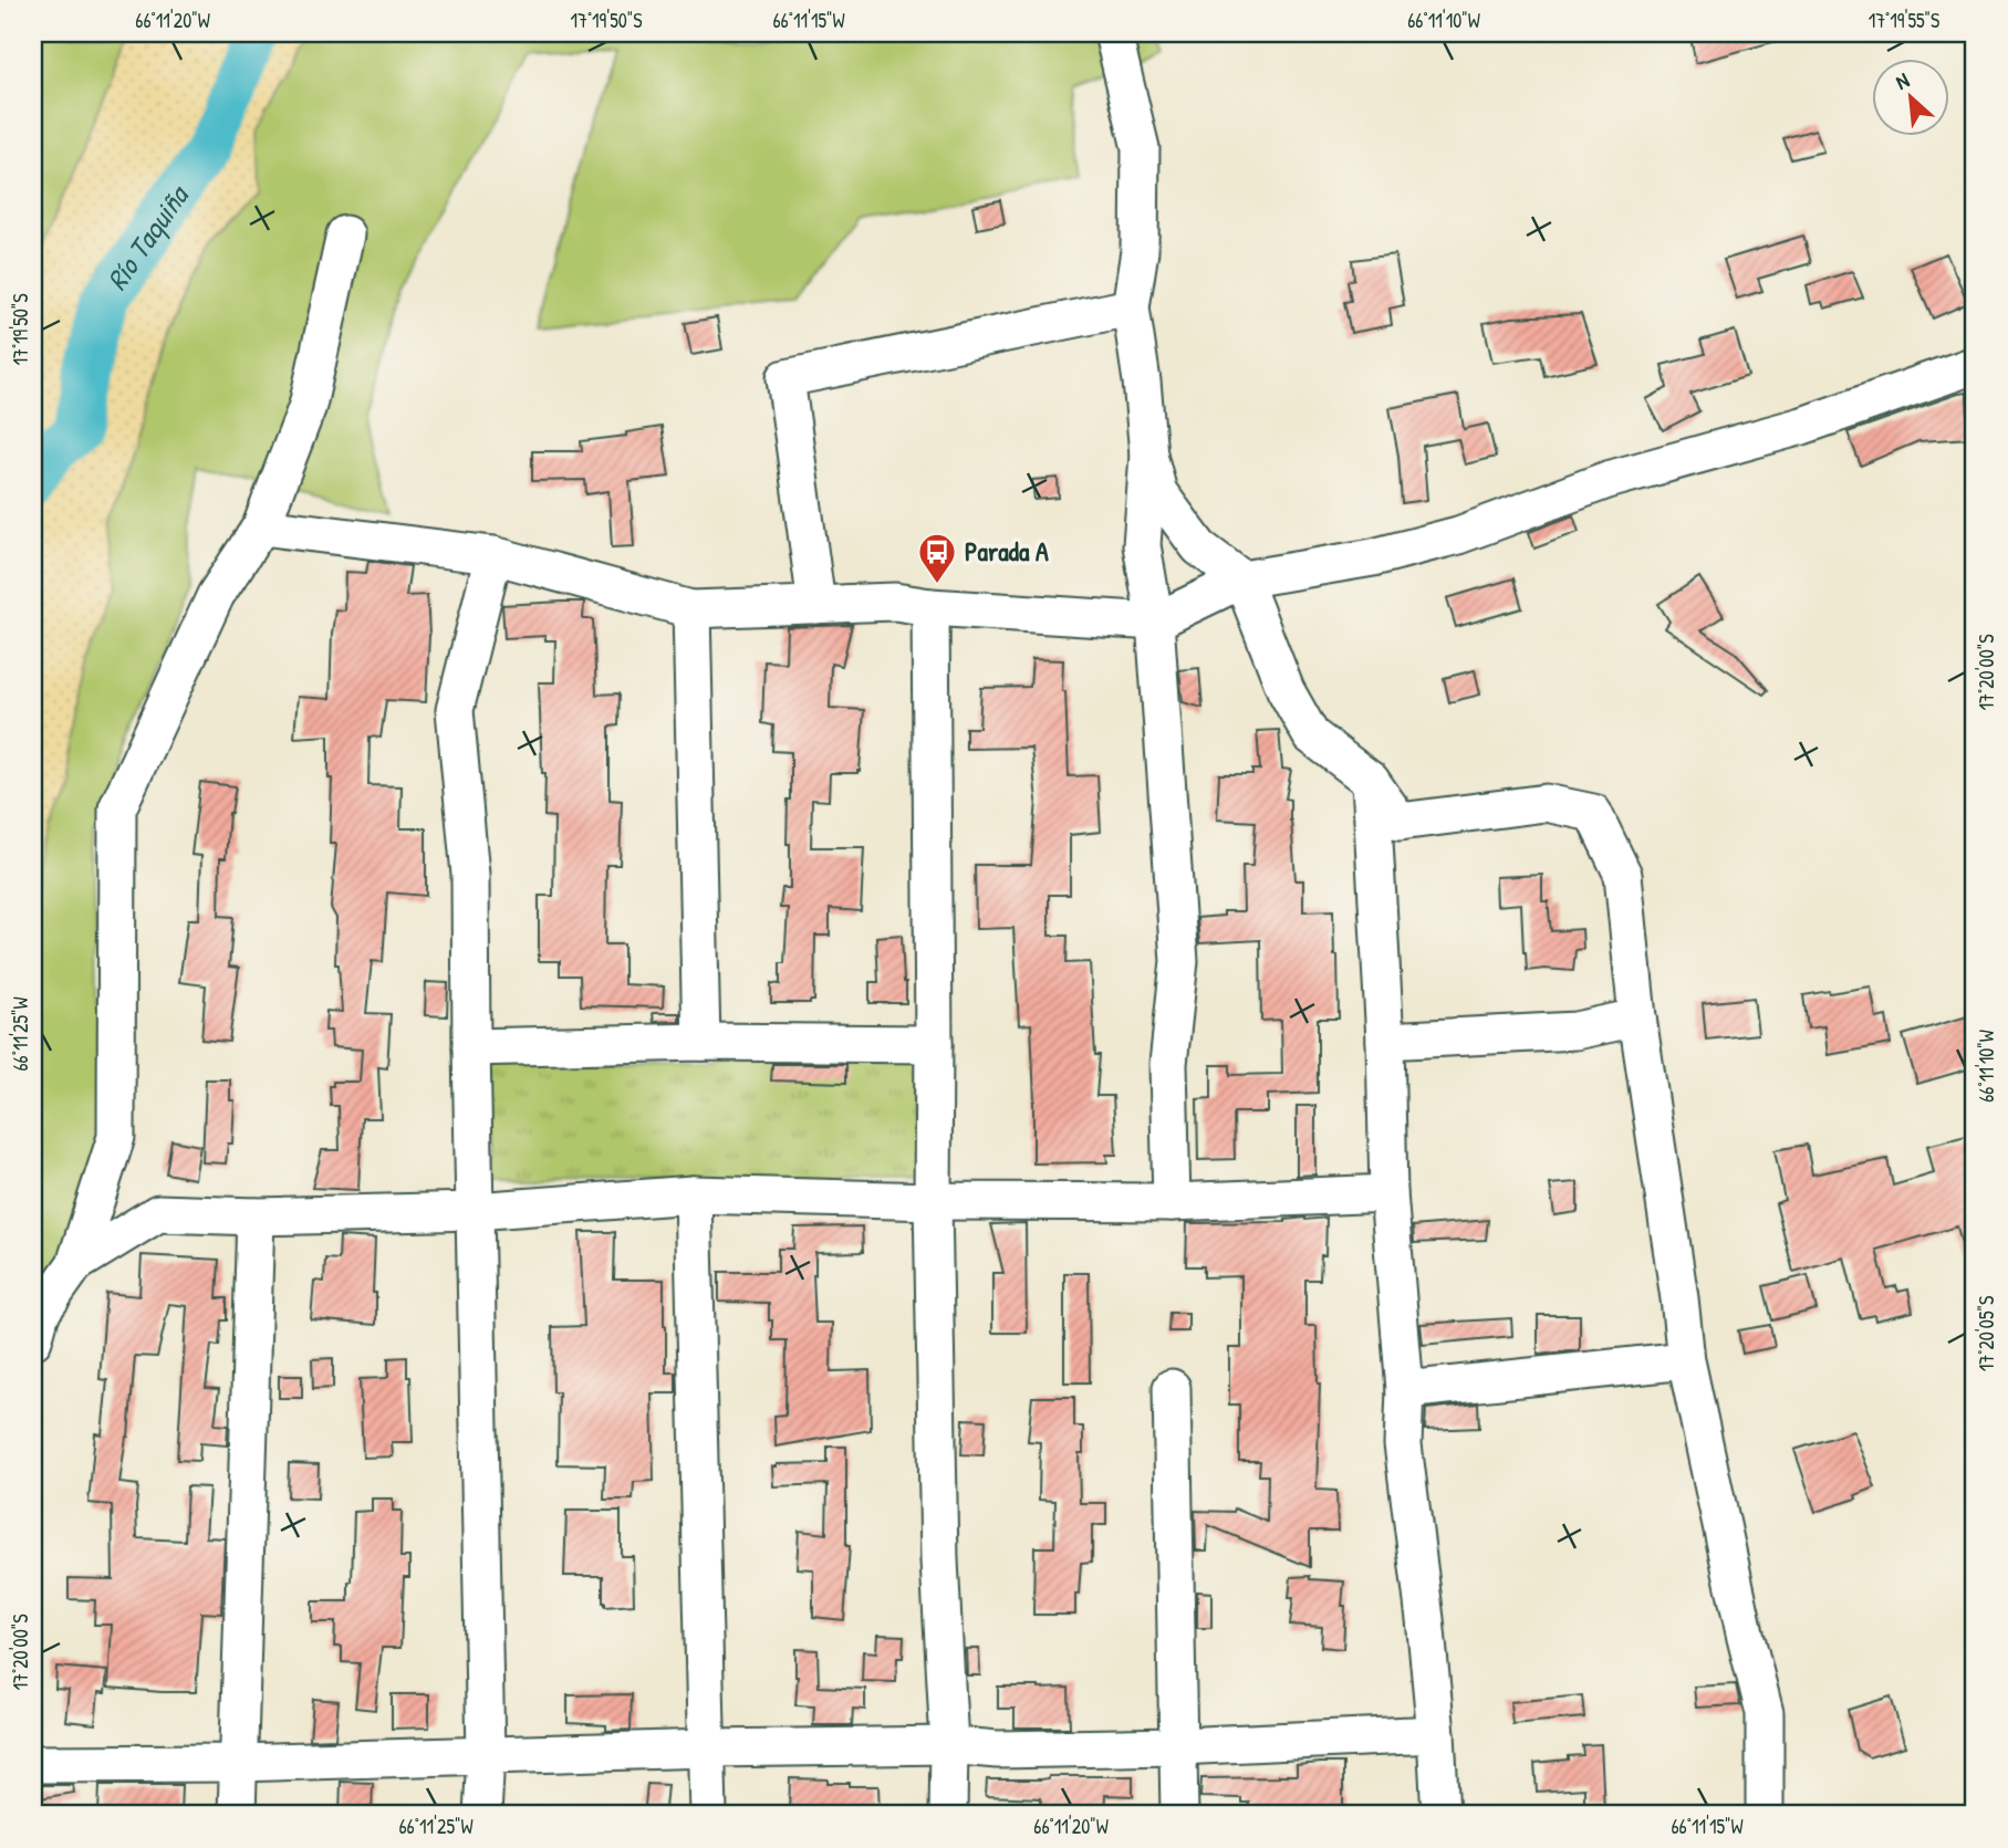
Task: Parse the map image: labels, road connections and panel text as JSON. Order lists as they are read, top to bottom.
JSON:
{
  "water": ["Río Taquiña"],
  "places": {
    "bus stop": ["Parada A"]
  },
  "north": "top left",
  "coordinates": [
    "66°11'20\"W",
    "17°19'50\"S",
    "66°11'15\"W",
    "66°11'10\"W",
    "17°19'55\"S",
    "17°20'00\"S",
    "66°11'25\"W",
    "17°20'05\"S"
  ]
}
